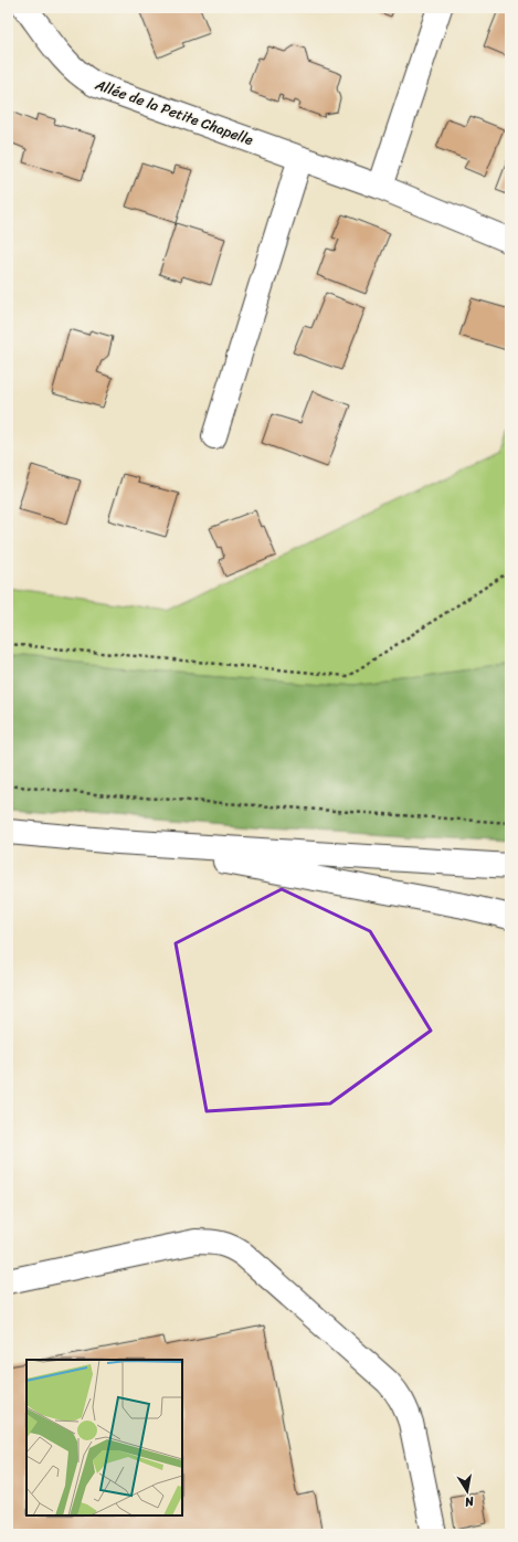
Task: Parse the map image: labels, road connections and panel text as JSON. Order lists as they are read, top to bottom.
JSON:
{
  "streets": {
    "street": ["Allée de la Petite Chapelle"]
  },
  "north": "bottom"
}
